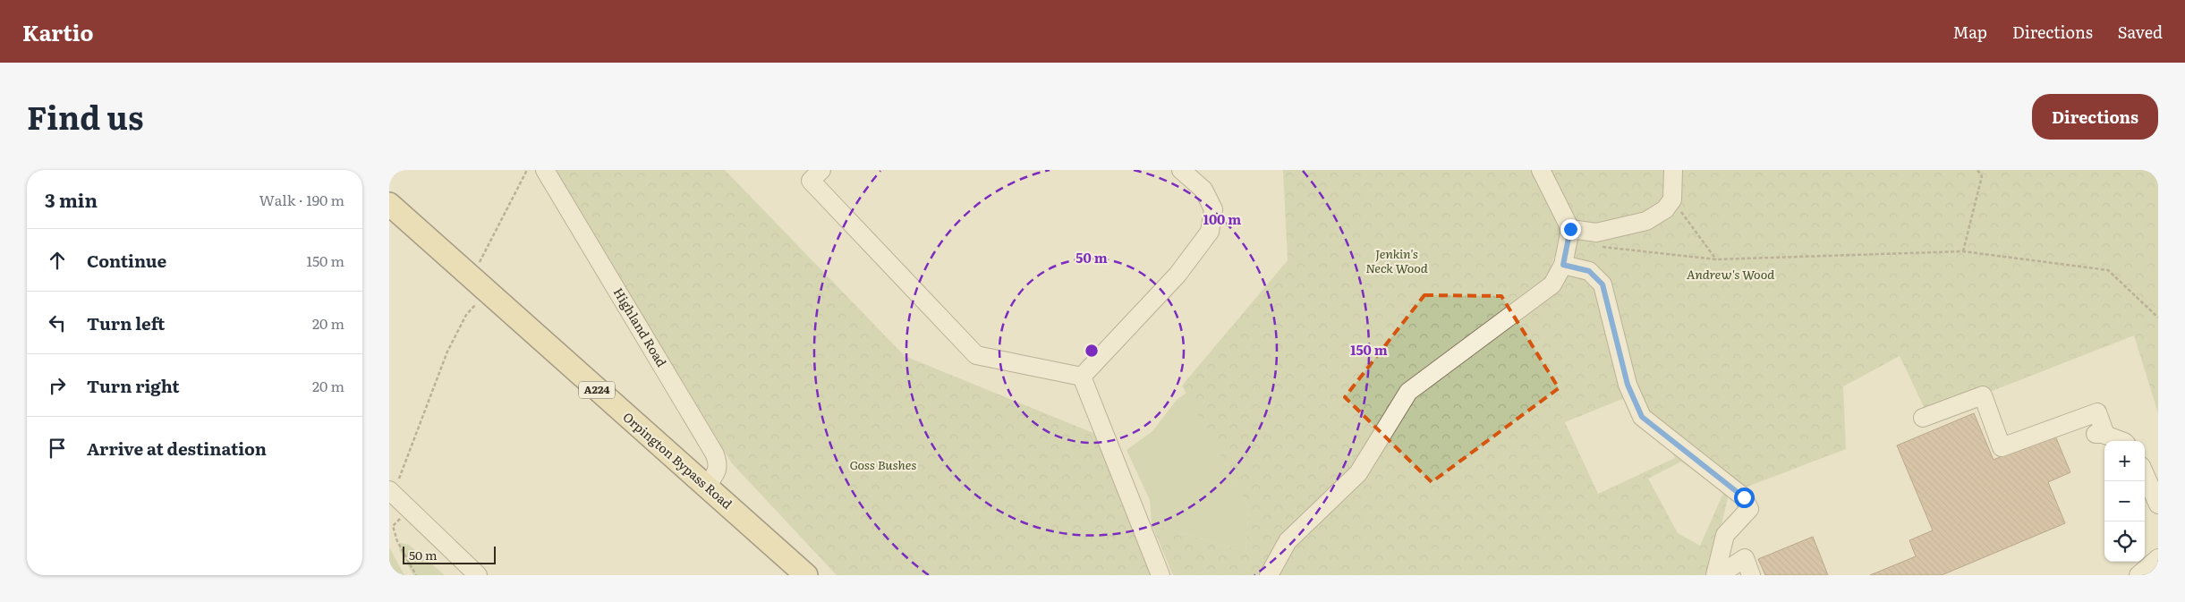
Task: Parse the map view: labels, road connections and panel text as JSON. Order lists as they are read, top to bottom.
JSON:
{
  "streets": {
    "main road": ["A224", "Orpington Bypass Road"],
    "street": ["Highland Road"]
  },
  "crossings": [
    ["Highland Road", "Orpington Bypass Road"]
  ],
  "parks": ["Jenkin's Neck Wood", "Andrew's Wood", "Goss Bushes"],
  "scale_bar": "50 m",
  "page": {
    "header": "Kartio",
    "nav": ["Map", "Directions", "Saved"],
    "title": "Find us",
    "buttons": "Directions",
    "heading": ["3 min", "Walk · 190 m"],
    "list": [
      ["Continue", "150 m"],
      ["Turn left", "20 m"],
      ["Turn right", "20 m"],
      "Arrive at destination"
    ],
    "map_buttons": ["+", "−"],
    "scale": "50 m"
  },
  "rings": ["100 m", "50 m", "150 m"]
}
